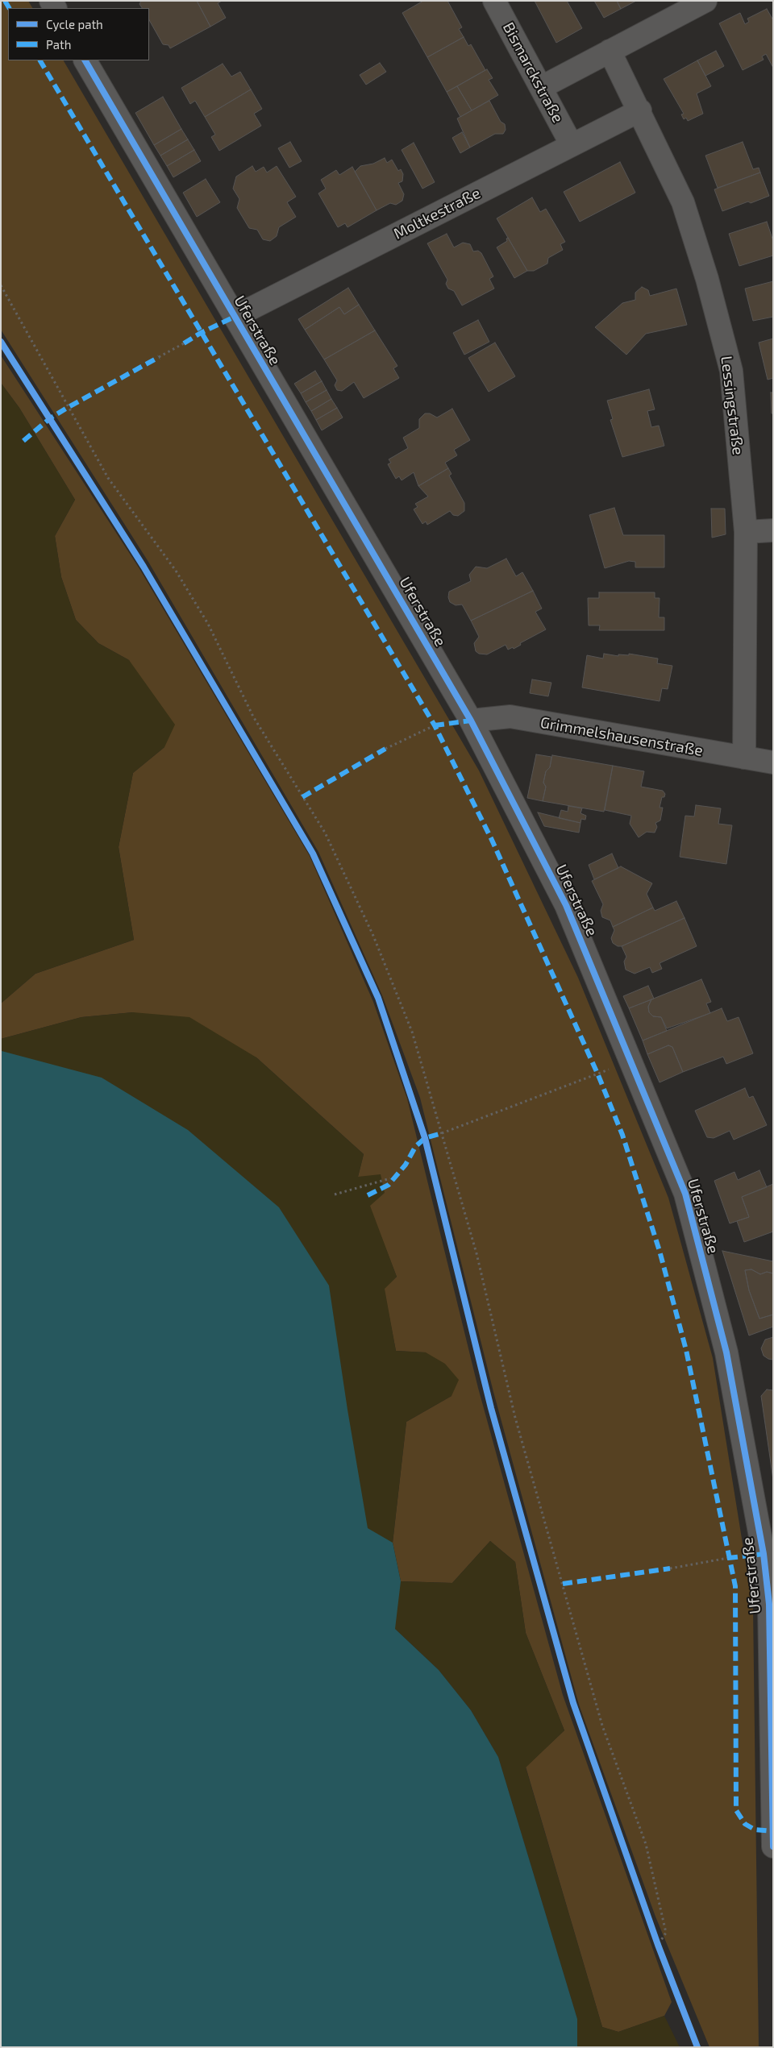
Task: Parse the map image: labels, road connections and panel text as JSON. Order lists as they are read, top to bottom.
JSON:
{
  "streets": {
    "street": [
      "Bismarckstraße",
      "Moltkestraße",
      "Uferstraße",
      "Lessingstraße",
      "Grimmelshausenstraße"
    ]
  },
  "crossings": [
    ["Bismarckstraße", "Moltkestraße"],
    ["Moltkestraße", "Uferstraße"],
    ["Moltkestraße", "Lessingstraße"],
    ["Uferstraße", "Grimmelshausenstraße"],
    ["Lessingstraße", "Grimmelshausenstraße"]
  ],
  "legend": ["Cycle path", "Path"]
}
